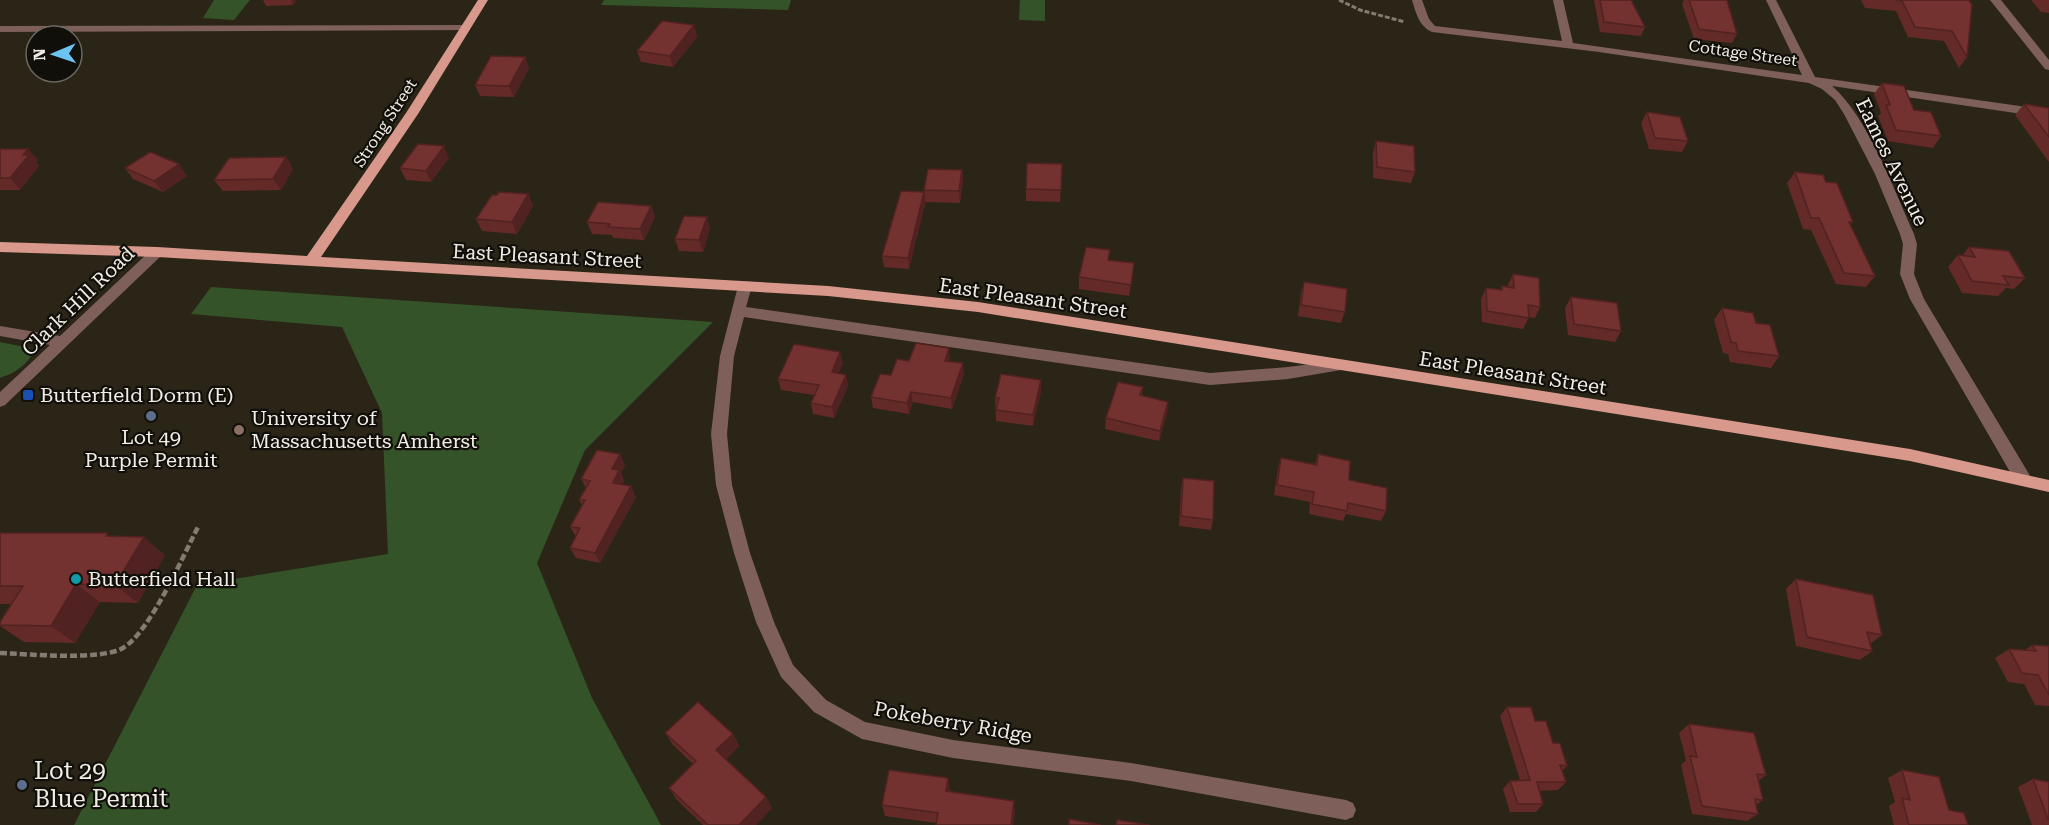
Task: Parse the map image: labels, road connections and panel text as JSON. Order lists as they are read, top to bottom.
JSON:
{
  "streets": {
    "main road": ["Strong Street", "East Pleasant Street"],
    "street": [
      "Cottage Street",
      "Eames Avenue",
      "Clark Hill Road",
      "Pokeberry Ridge"
    ]
  },
  "crossings": [
    ["Cottage Street", "Eames Avenue"],
    ["Strong Street", "East Pleasant Street"],
    ["Eames Avenue", "East Pleasant Street"],
    ["East Pleasant Street", "Clark Hill Road"],
    ["East Pleasant Street", "Pokeberry Ridge"]
  ],
  "places": {
    "transit": ["Butterfield Dorm (E)"],
    "other": [
      "Lot 49 Purple Permit",
      "University of Massachusetts Amherst",
      "Butterfield Hall",
      "Lot 29 Blue Permit"
    ]
  },
  "north": "left"
}
